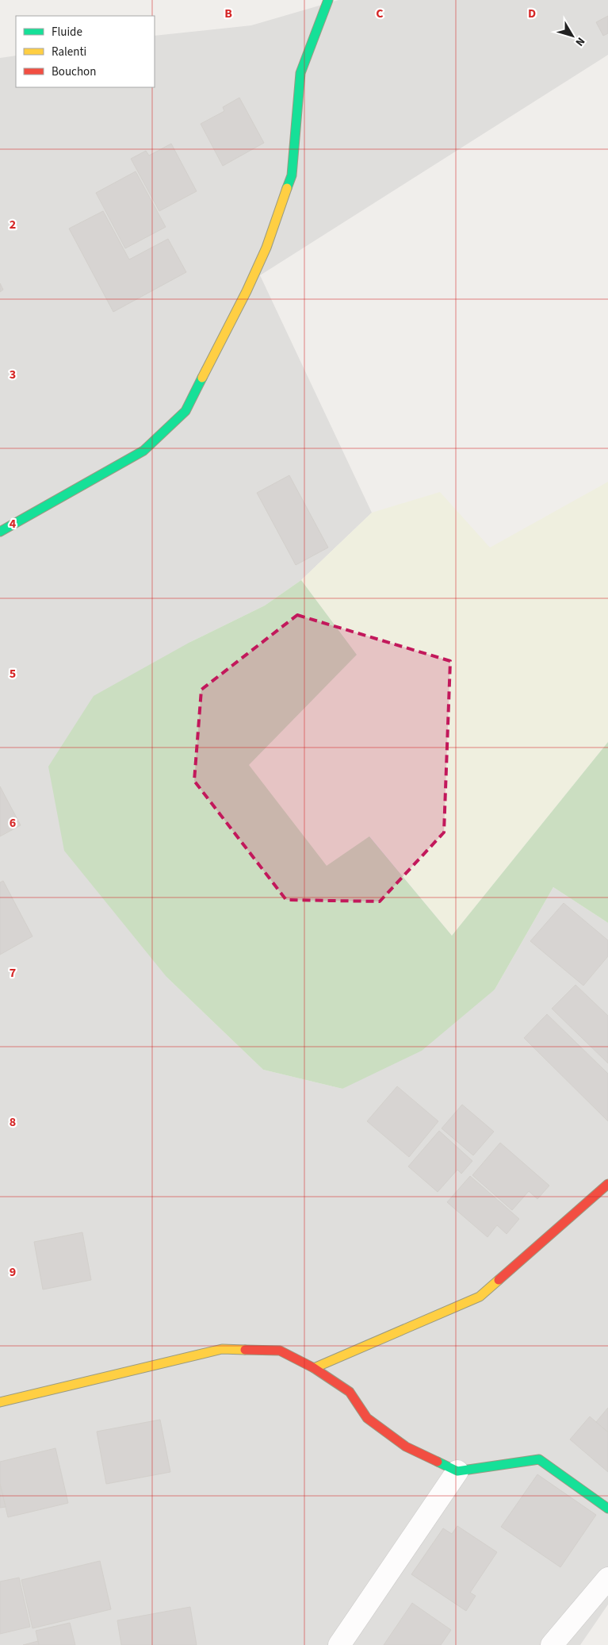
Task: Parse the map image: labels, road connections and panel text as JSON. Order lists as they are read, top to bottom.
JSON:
{
  "legend": ["Fluide", "Ralenti", "Bouchon"],
  "north": "bottom right",
  "grid": {
    "columns": ["B", "C", "D"],
    "rows": [
      "2",
      "3",
      "4",
      "5",
      "6",
      "7",
      "8",
      "9"
    ]
  }
}
